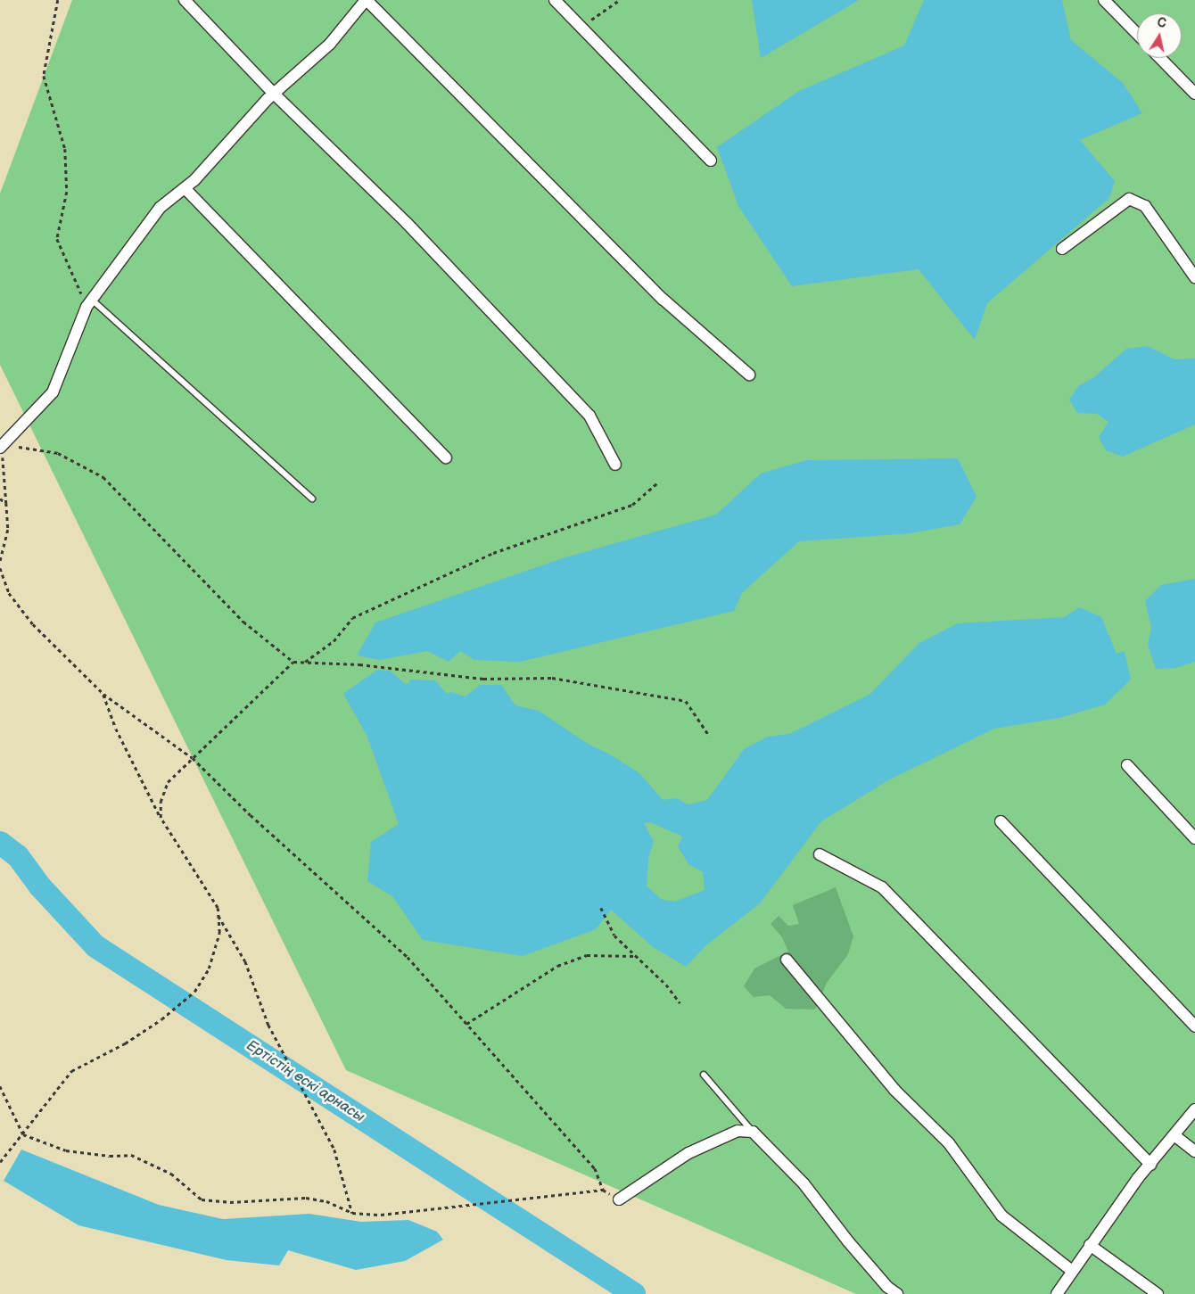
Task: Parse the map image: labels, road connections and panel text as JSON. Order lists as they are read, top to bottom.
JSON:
{
  "water": ["Ертістің ескі арнасы"],
  "north": "top"
}
